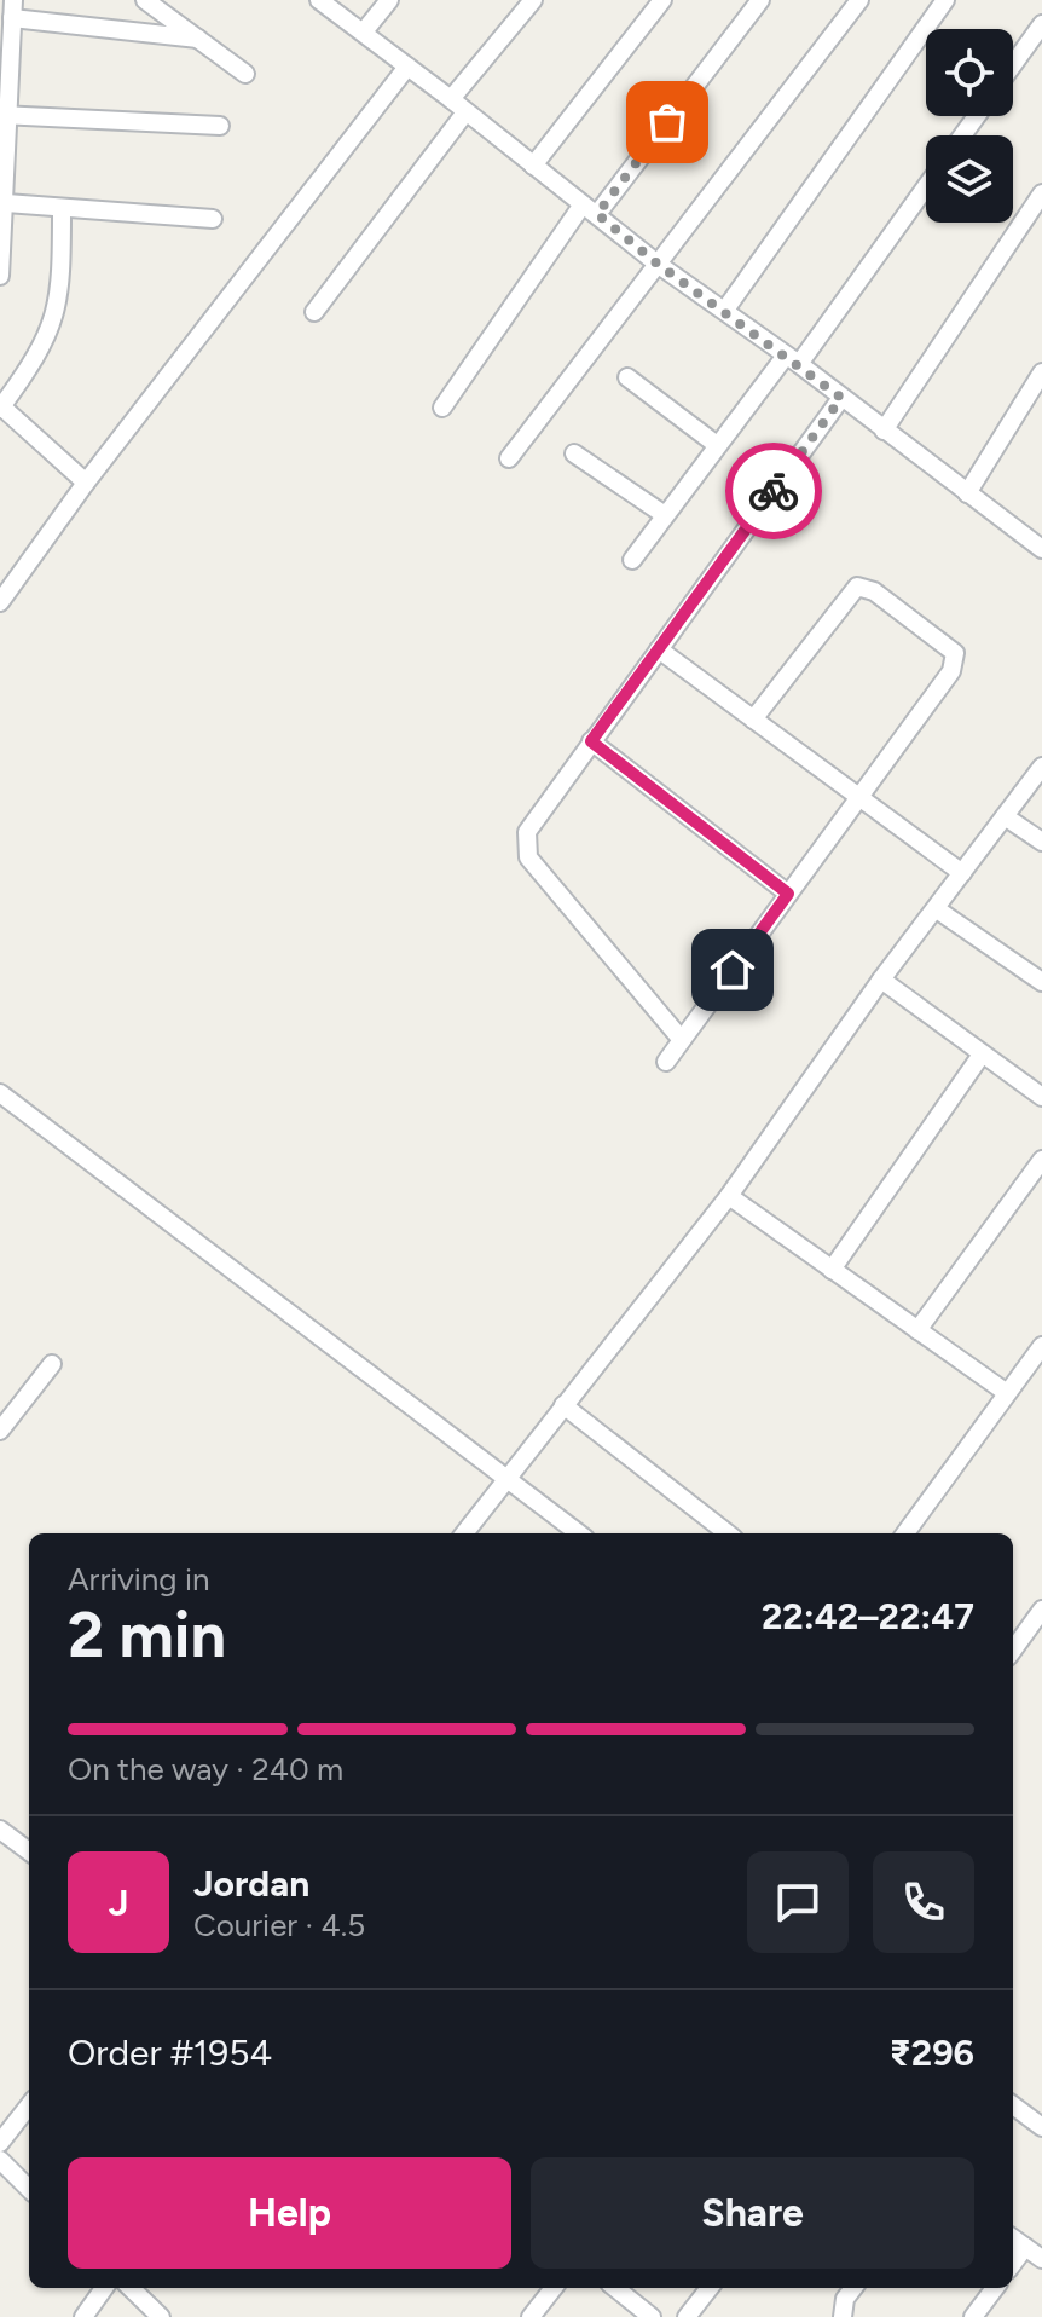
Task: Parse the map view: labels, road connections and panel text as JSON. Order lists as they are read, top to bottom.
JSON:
{
  "page": {
    "heading": ["2 min", "Arriving in", "22:42–22:47"],
    "panel": [
      "Jordan",
      "Courier · 4.5",
      "Order #1954",
      "₹296"
    ],
    "bar": "On the way · 240 m",
    "round": "J",
    "buttons": ["Help", "Share"]
  }
}
